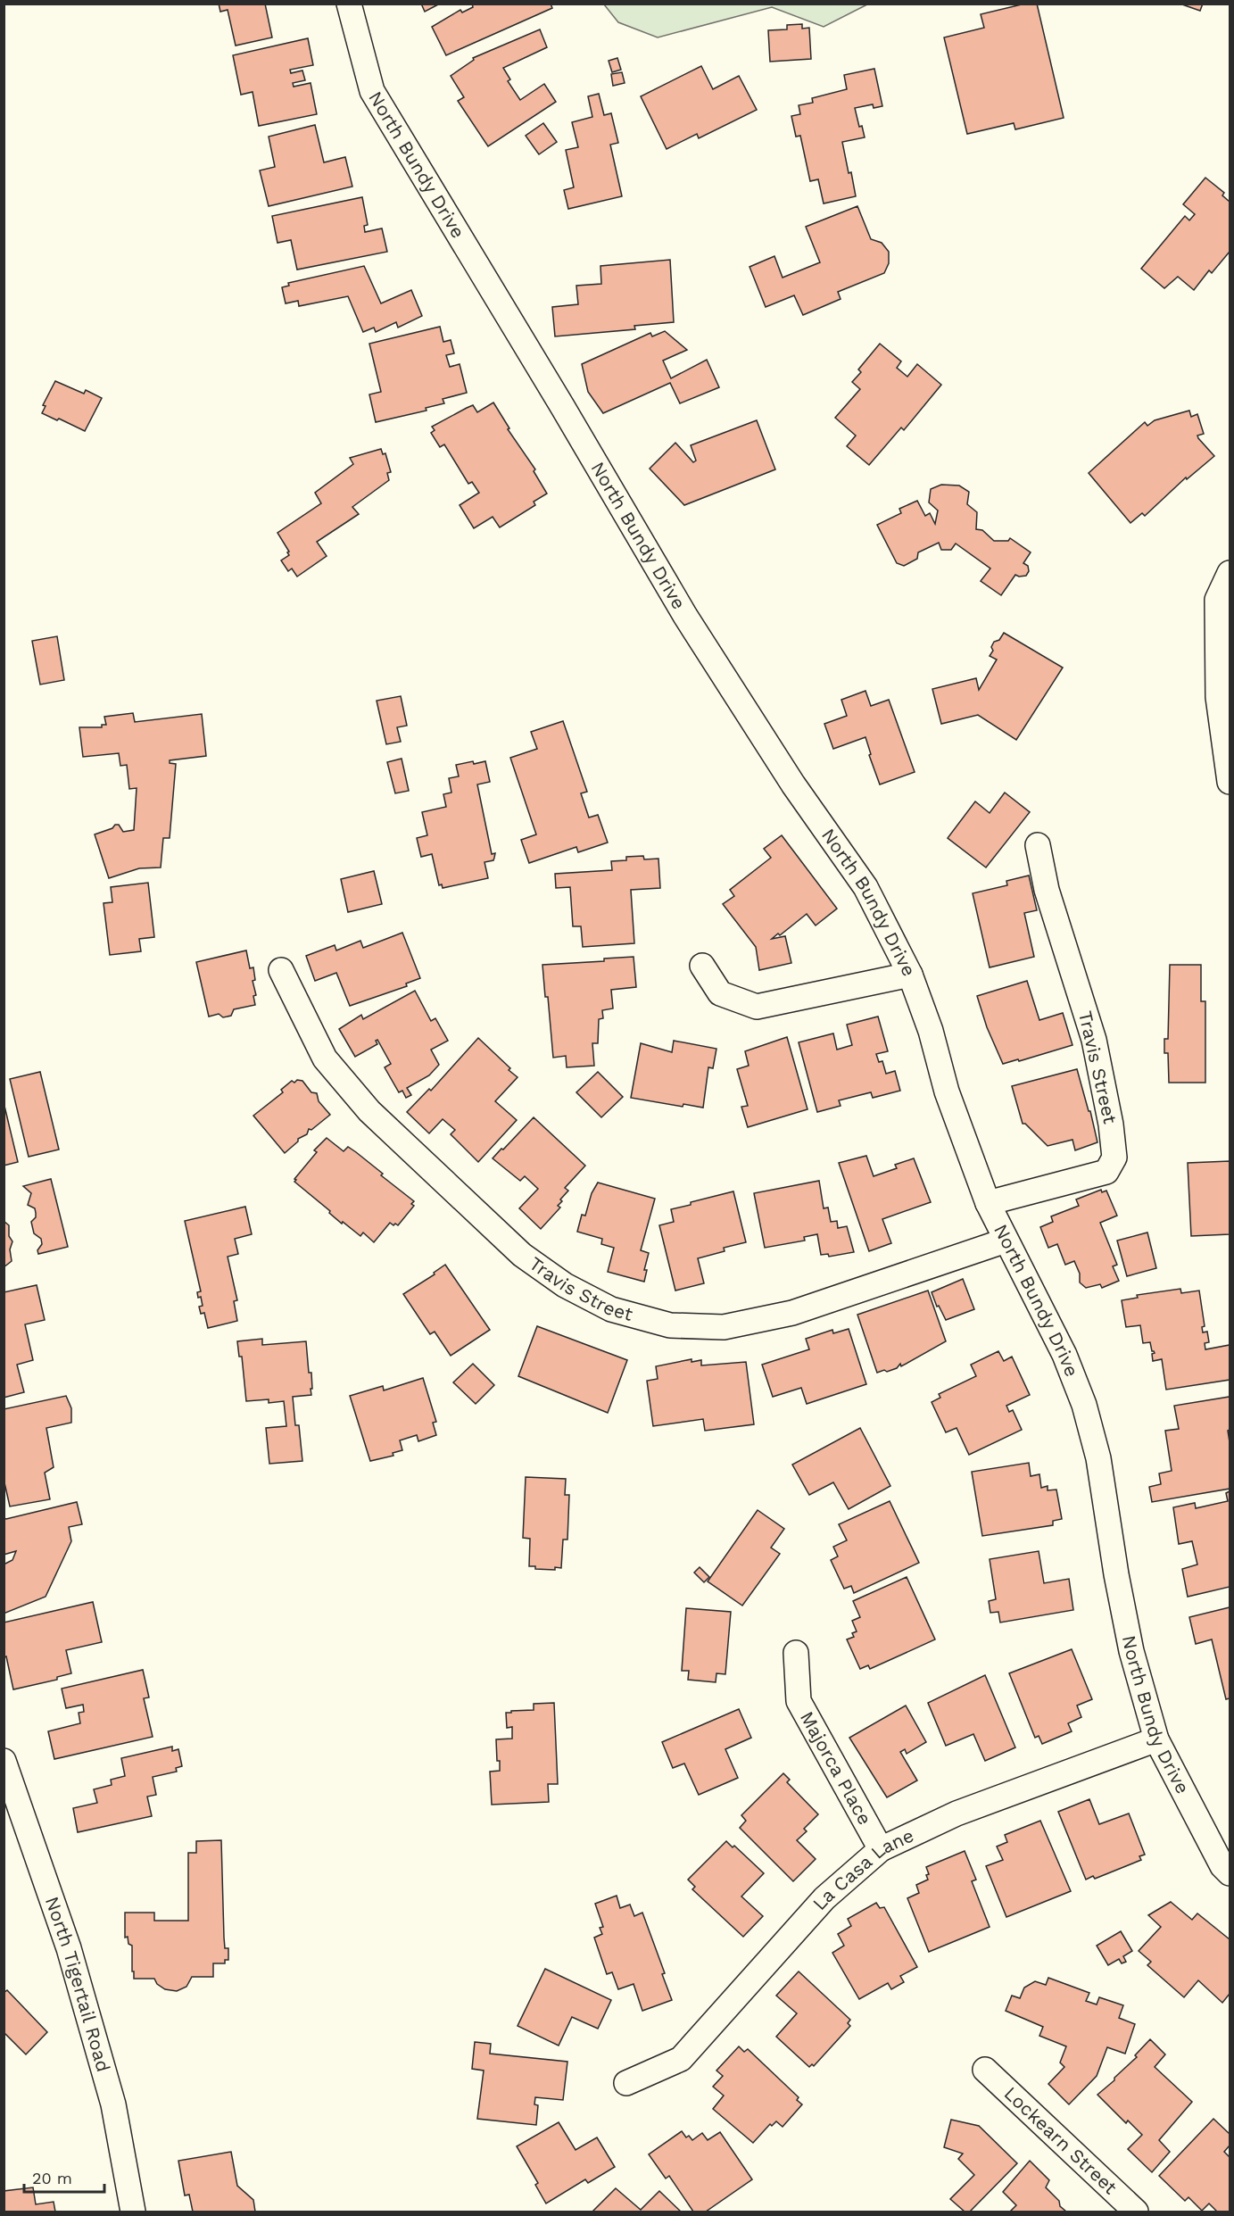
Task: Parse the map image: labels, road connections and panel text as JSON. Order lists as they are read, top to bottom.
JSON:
{
  "streets": {
    "street": [
      "North Bundy Drive",
      "Travis Street",
      "Majorca Place",
      "La Casa Lane",
      "North Tigertail Road",
      "Lockearn Street"
    ]
  },
  "crossings": [
    ["North Bundy Drive", "Travis Street"],
    ["North Bundy Drive", "La Casa Lane"],
    ["Majorca Place", "La Casa Lane"]
  ],
  "scale_bar": "20 m"
}
